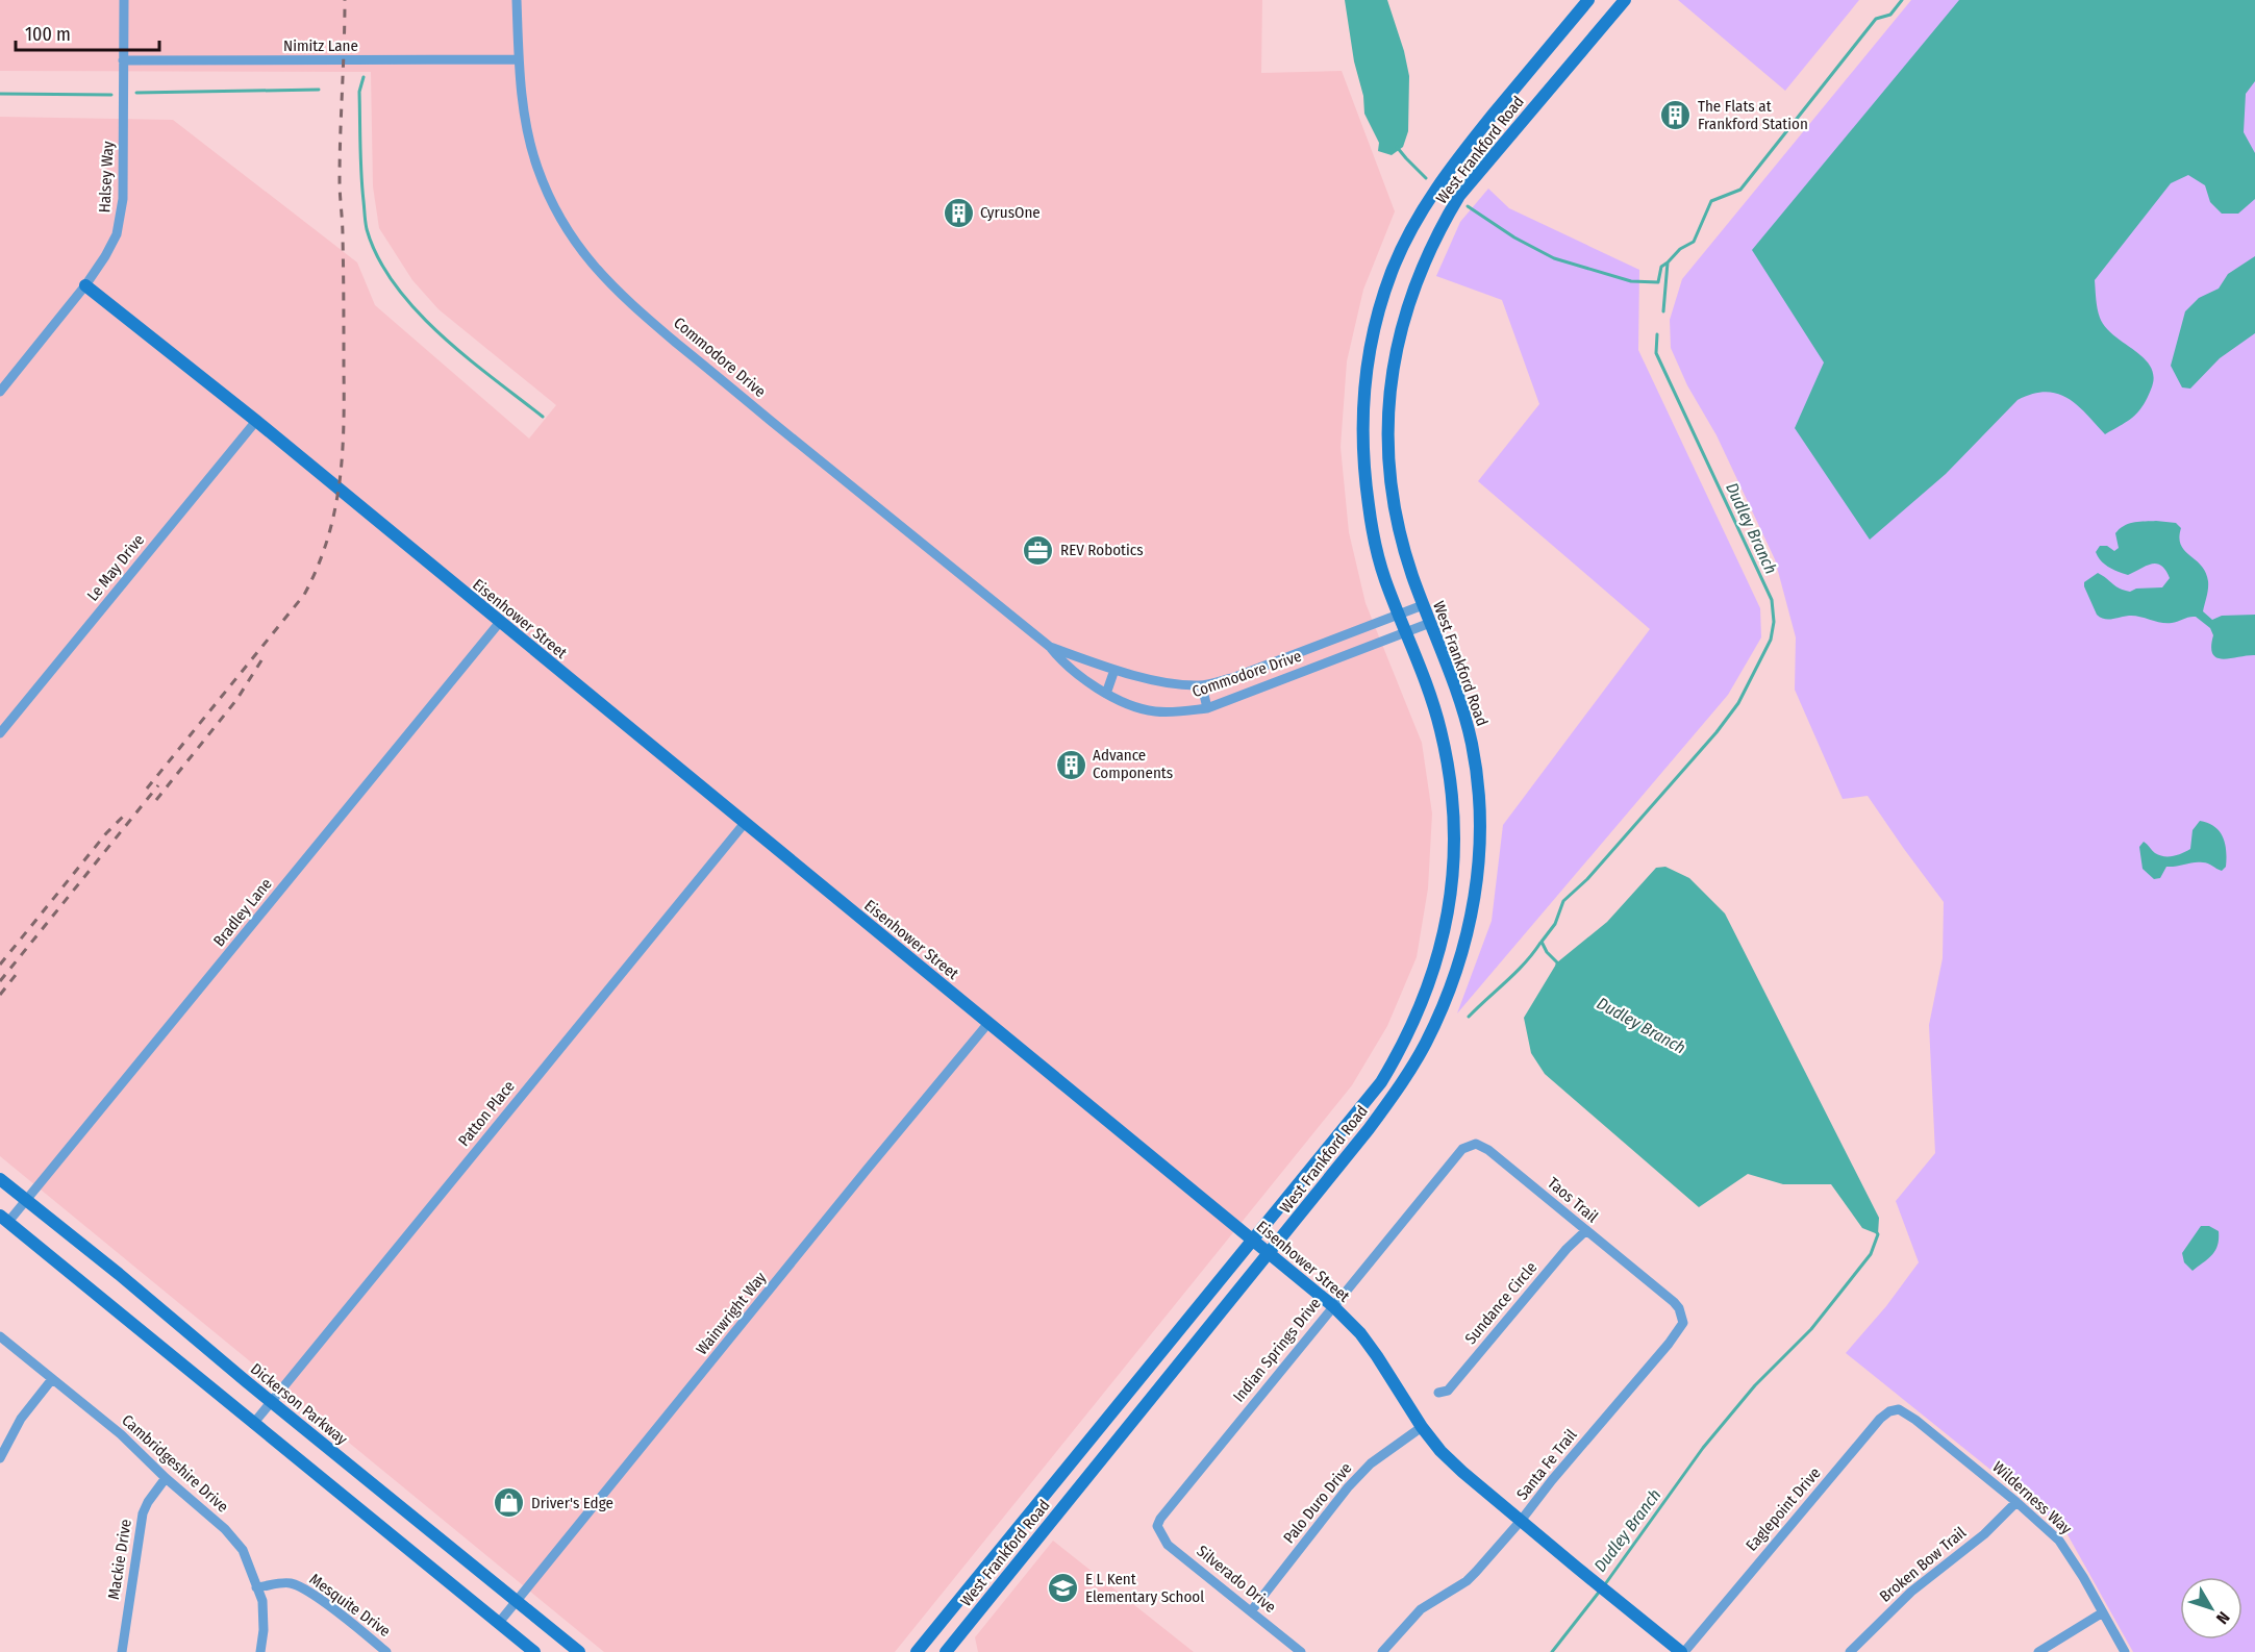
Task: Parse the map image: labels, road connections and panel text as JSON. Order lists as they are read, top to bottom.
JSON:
{
  "streets": {
    "main road": ["West Frankford Road", "Eisenhower Street", "Dickerson Parkway"],
    "street": [
      "Nimitz Lane",
      "Halsey Way",
      "Commodore Drive",
      "Le May Drive",
      "Bradley Lane",
      "Patton Place",
      "Taos Trail",
      "Sundance Circle",
      "Wainwright Way",
      "Indian Springs Drive",
      "Cambridgeshire Drive",
      "Santa Fe Trail",
      "Wilderness Way",
      "Palo Duro Drive",
      "Eaglepoint Drive",
      "Mackie Drive",
      "Broken Bow Trail",
      "Silverado Drive",
      "Mesquite Drive"
    ]
  },
  "crossings": [
    ["Nimitz Lane", "Halsey Way"],
    ["Nimitz Lane", "Commodore Drive"],
    ["West Frankford Road", "Commodore Drive"],
    ["West Frankford Road", "Eisenhower Street"],
    ["Halsey Way", "Eisenhower Street"],
    ["Le May Drive", "Eisenhower Street"],
    ["Eisenhower Street", "Bradley Lane"],
    ["Eisenhower Street", "Patton Place"],
    ["Eisenhower Street", "Wainwright Way"],
    ["Eisenhower Street", "Indian Springs Drive"],
    ["Eisenhower Street", "Santa Fe Trail"],
    ["Eisenhower Street", "Palo Duro Drive"],
    ["Eisenhower Street", "Eaglepoint Drive"],
    ["Bradley Lane", "Dickerson Parkway"],
    ["Patton Place", "Dickerson Parkway"],
    ["Taos Trail", "Sundance Circle"],
    ["Taos Trail", "Indian Springs Drive"],
    ["Taos Trail", "Santa Fe Trail"],
    ["Wainwright Way", "Dickerson Parkway"],
    ["Indian Springs Drive", "Silverado Drive"],
    ["Cambridgeshire Drive", "Mackie Drive"],
    ["Cambridgeshire Drive", "Mesquite Drive"],
    ["Wilderness Way", "Eaglepoint Drive"],
    ["Wilderness Way", "Broken Bow Trail"],
    ["Palo Duro Drive", "Silverado Drive"]
  ],
  "water": ["Dudley Branch"],
  "places": {
    "building": ["The Flats at Frankford Station", "CyrusOne", "Advance Components"],
    "office": ["REV Robotics"],
    "shop": ["Driver's Edge"],
    "school or university": ["E L Kent Elementary School"]
  },
  "scale_bar": "100 m",
  "north": "bottom right"
}
